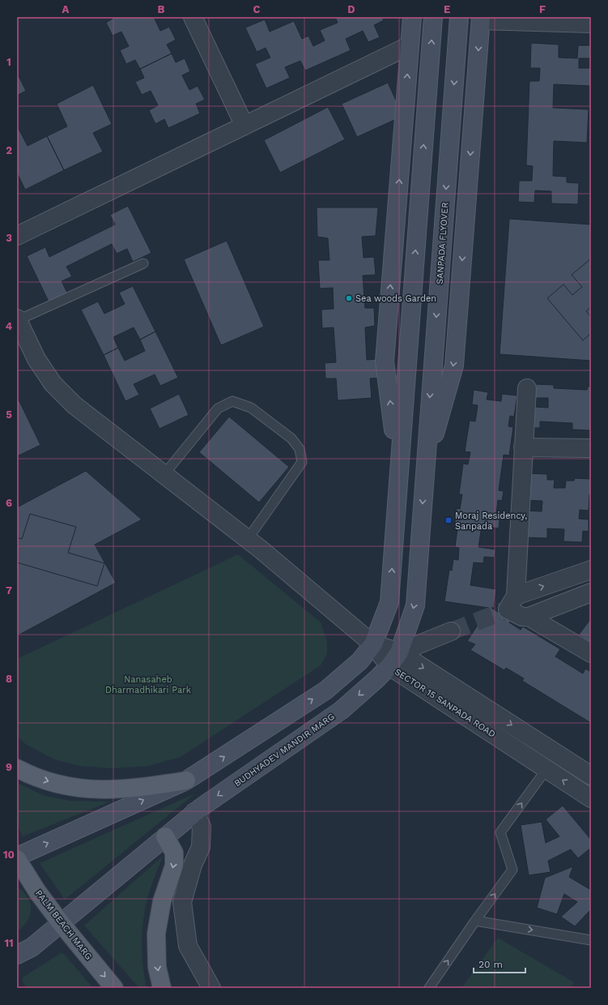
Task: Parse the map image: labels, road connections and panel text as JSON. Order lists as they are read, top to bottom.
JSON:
{
  "streets": {
    "main road": ["SANPADA FLYOVER", "BUDHYADEV MANDIR MARG", "PALM BEACH MARG"],
    "street": ["SECTOR 15 SANPADA ROAD"]
  },
  "crossings": [
    ["SANPADA FLYOVER", "BUDHYADEV MANDIR MARG"],
    ["SECTOR 15 SANPADA ROAD", "BUDHYADEV MANDIR MARG"],
    ["BUDHYADEV MANDIR MARG", "PALM BEACH MARG"]
  ],
  "one_way": ["PALM BEACH MARG"],
  "parks": ["Nanasaheb Dharmadhikari Park"],
  "places": {
    "other": ["Sea woods Garden"],
    "transit": ["Moraj Residency, Sanpada"]
  },
  "scale_bar": "20 m",
  "grid": {
    "columns": [
      "A",
      "B",
      "C",
      "D",
      "E",
      "F"
    ],
    "rows": [
      "1",
      "2",
      "3",
      "4",
      "5",
      "6",
      "7",
      "8",
      "9",
      "10",
      "11"
    ]
  }
}
